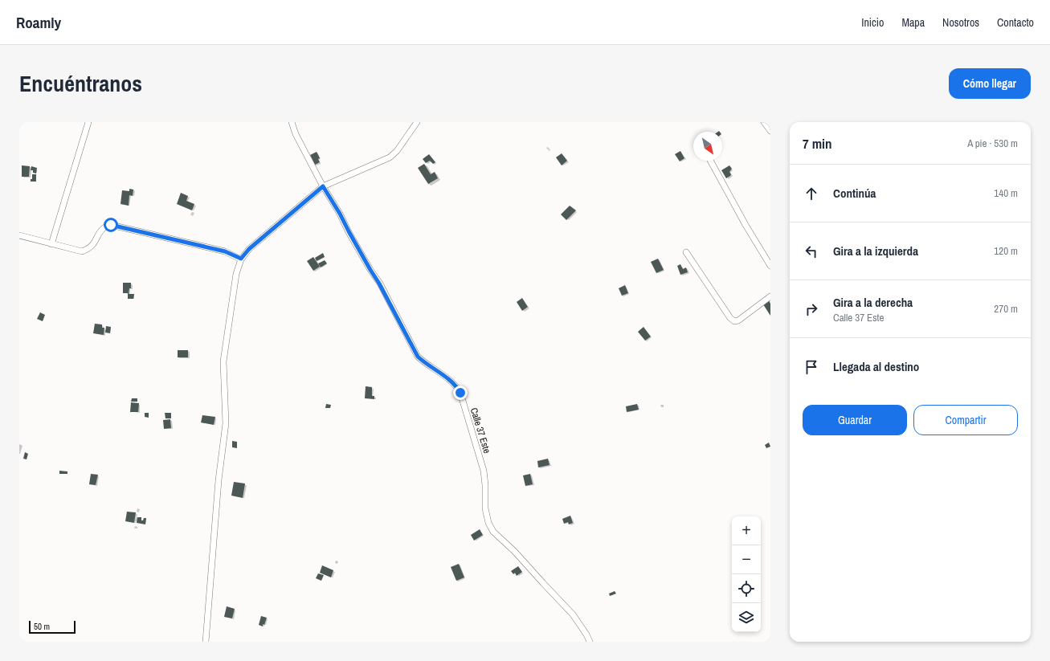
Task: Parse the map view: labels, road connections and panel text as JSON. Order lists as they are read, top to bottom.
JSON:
{
  "streets": {
    "street": ["Calle 37 Este"]
  },
  "scale_bar": "50 m",
  "north": "bottom right",
  "page": {
    "header": "Roamly",
    "nav": [
      "Inicio",
      "Mapa",
      "Nosotros",
      "Contacto"
    ],
    "title": "Encuéntranos",
    "buttons": [
      "Cómo llegar",
      ["Guardar", "Compartir"]
    ],
    "heading": ["7 min", "A pie · 530 m"],
    "list": [
      ["Continúa", "140 m"],
      ["Gira a la izquierda", "120 m"],
      ["Gira a la derecha", "Calle 37 Este", "270 m"],
      "Llegada al destino"
    ],
    "map_buttons": ["+", "−"],
    "scale": "50 m"
  }
}
